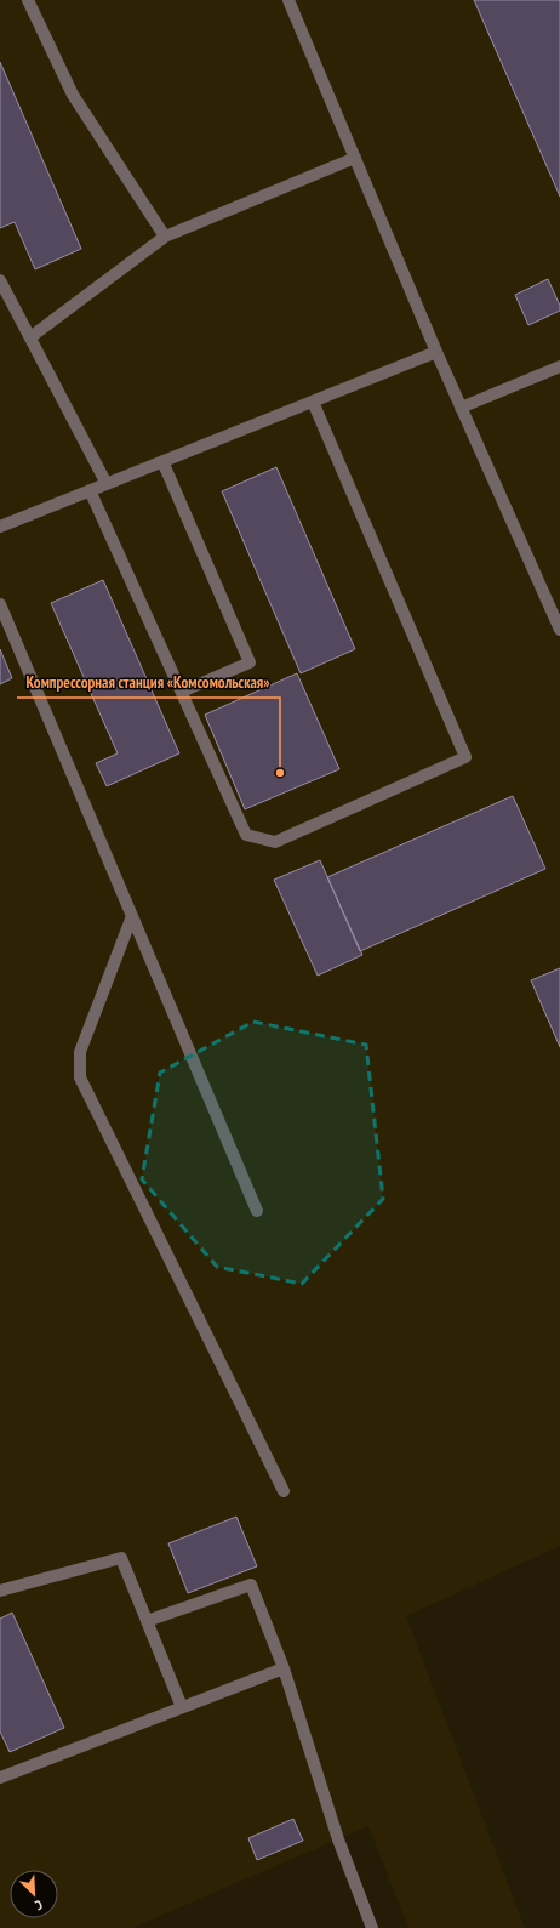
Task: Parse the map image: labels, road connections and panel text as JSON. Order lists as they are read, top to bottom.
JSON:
{
  "places": ["Компрессорная станция «Комсомольская»"],
  "north": "bottom right"
}
